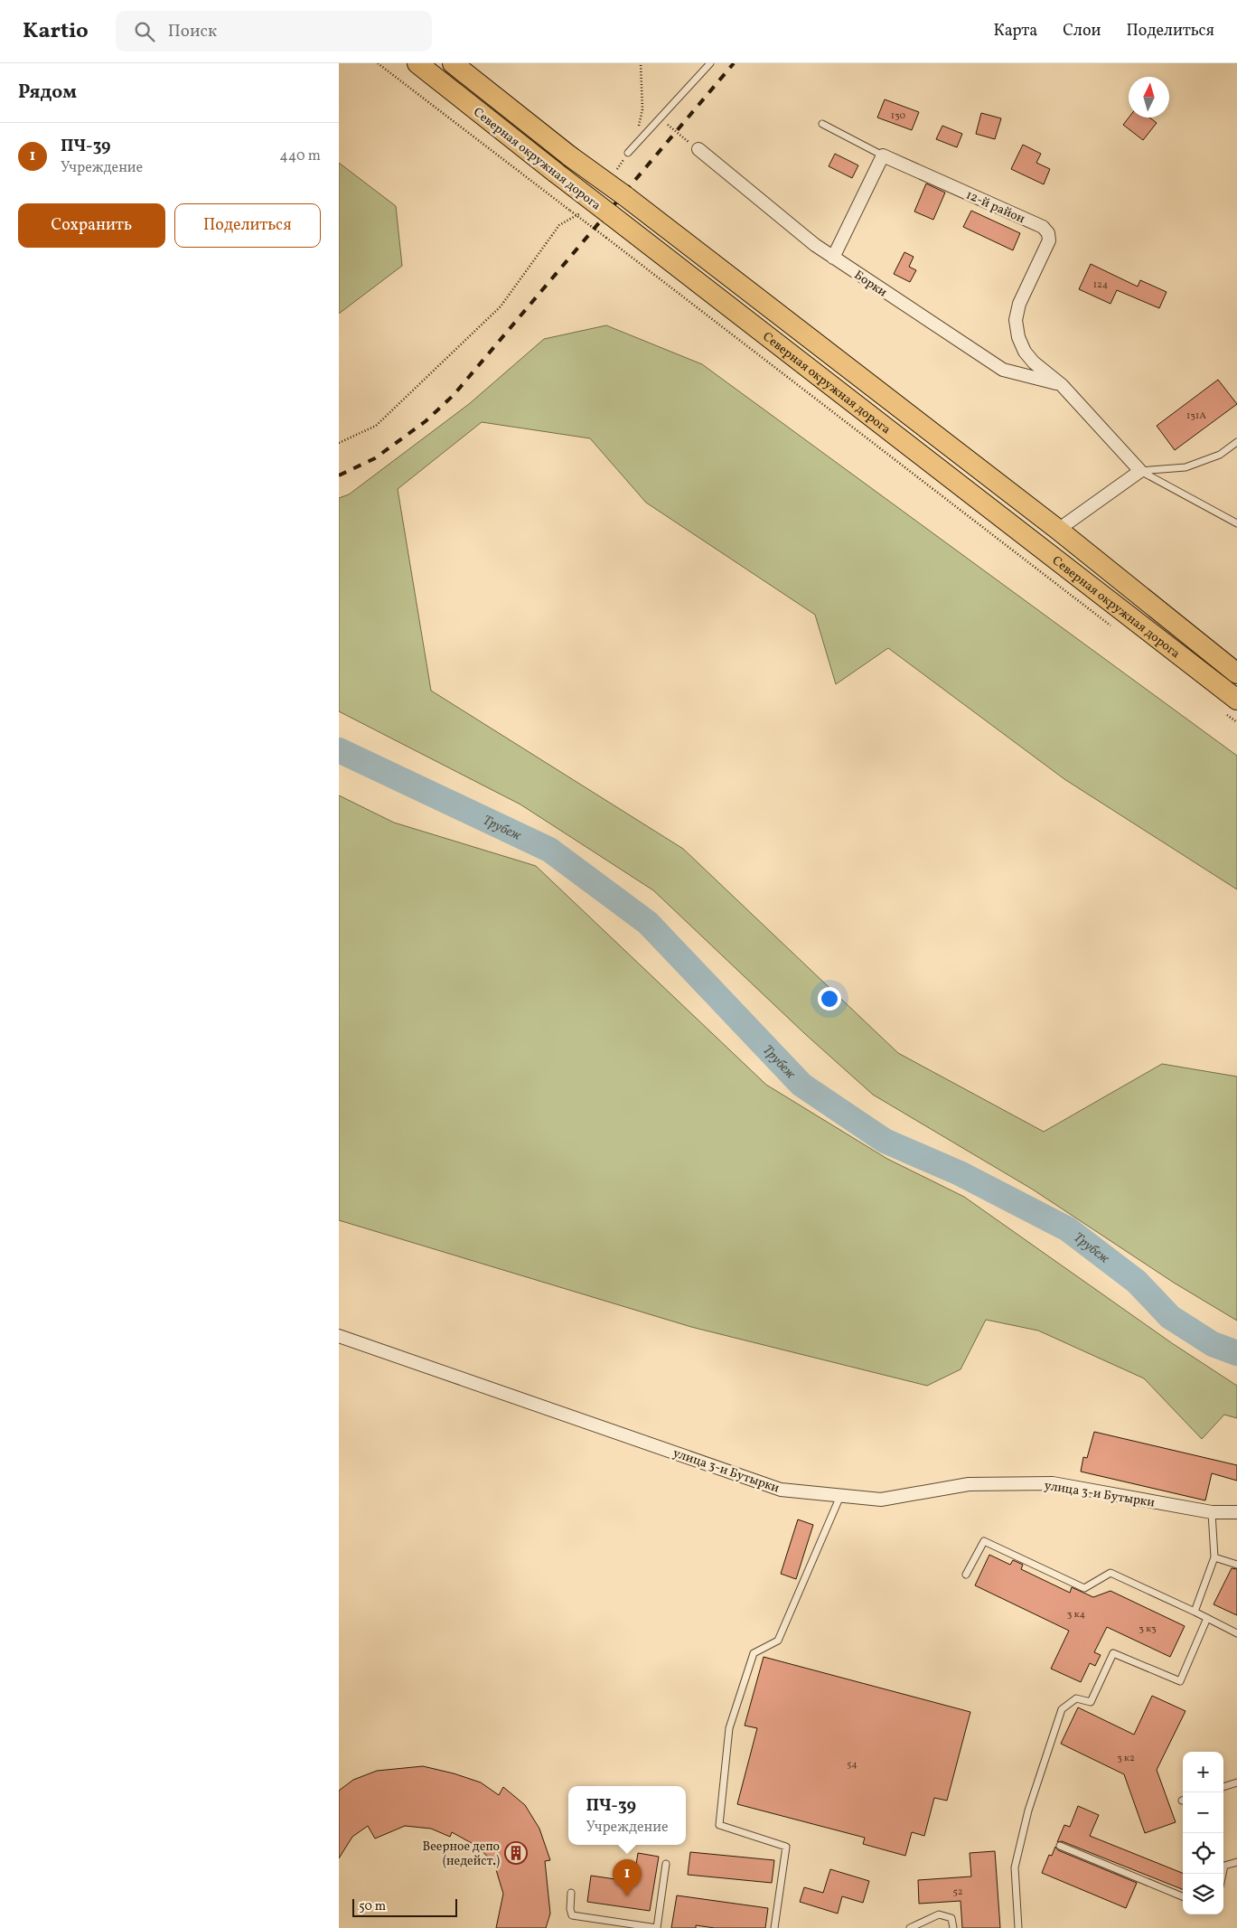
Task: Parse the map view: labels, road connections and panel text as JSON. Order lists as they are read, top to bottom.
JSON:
{
  "streets": {
    "main road": ["Северная окружная дорога"],
    "street": ["12-й район", "Борки", "улица 3-и Бутырки"]
  },
  "crossings": [
    ["12-й район", "Борки"]
  ],
  "water": ["Трубеж"],
  "places": {
    "building": ["Веерное депо (недейст.)"]
  },
  "house_numbers": [
    "130",
    "124",
    "131А",
    "3 к4",
    "3 к3",
    "3 к2",
    "54",
    "52"
  ],
  "scale_bar": "50 m",
  "north": "top",
  "page": {
    "header": "Kartio",
    "search": "Поиск",
    "nav": ["Карта", "Слои", "Поделиться"],
    "heading": "Рядом",
    "list": [
      {
        "mark": "1",
        "name": "ПЧ-39",
        "note": "Учреждение",
        "value": "440 m"
      }
    ],
    "buttons": ["Сохранить", "Поделиться"],
    "map_buttons": ["+", "−"],
    "popup": ["ПЧ-39", "Учреждение"],
    "pins": "1",
    "scale": "50 m"
  }
}
